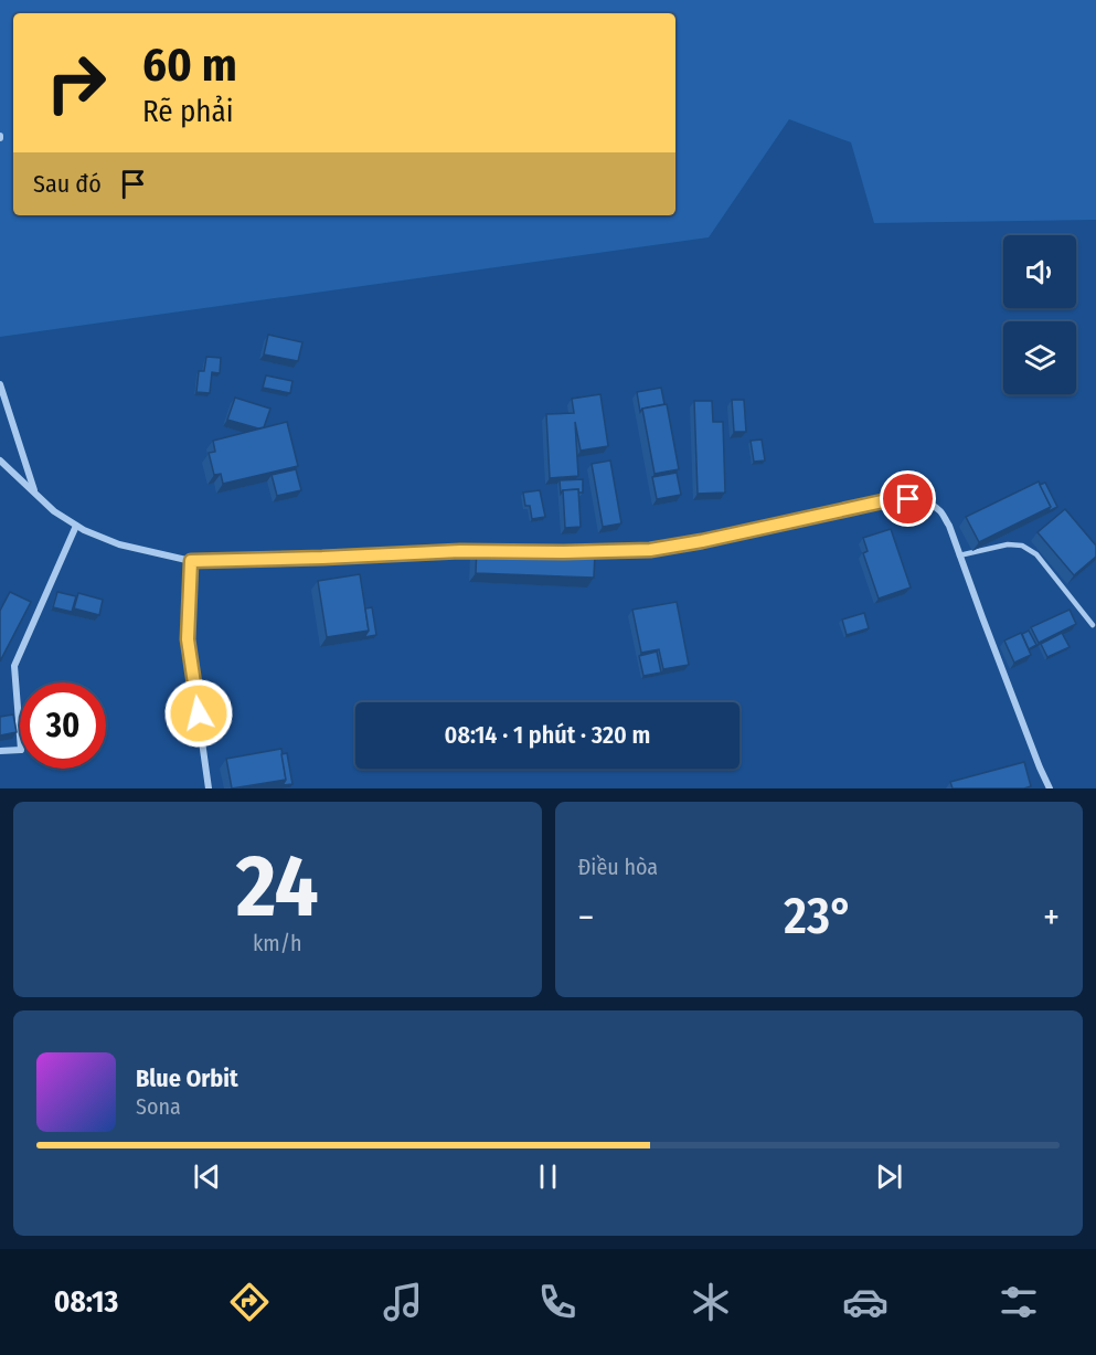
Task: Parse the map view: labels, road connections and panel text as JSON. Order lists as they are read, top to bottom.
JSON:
{
  "page": {
    "turn": ["60 m", "Rẽ phải"],
    "then": "Sau đó",
    "limit": "30",
    "trip": "08:14 · 1 phút · 320 m",
    "tile": [
      ["24", "km/h"],
      "Điều hòa"
    ],
    "heat": ["−", "23°", "+"],
    "song": ["Blue Orbit", "Sona"],
    "tabs": "08:13"
  }
}
